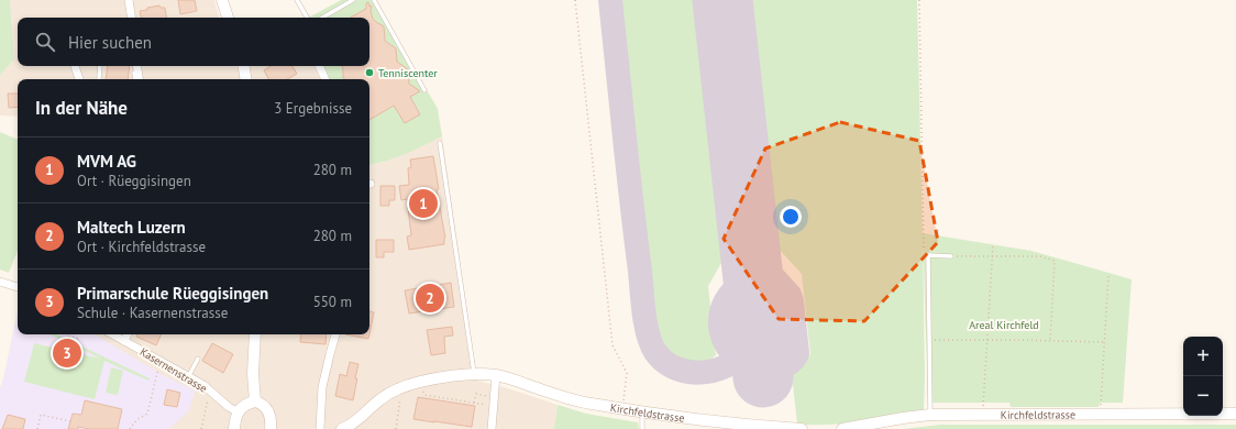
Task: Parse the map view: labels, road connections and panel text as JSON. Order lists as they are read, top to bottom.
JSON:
{
  "streets": {
    "street": ["Kasernenstrasse", "Kirchfeldstrasse"]
  },
  "parks": ["Areal Kirchfeld"],
  "places": ["Tenniscenter"],
  "page": {
    "search": "Hier suchen",
    "heading": ["In der Nähe", "3 Ergebnisse"],
    "list": [
      {
        "mark": "1",
        "name": "MVM AG",
        "note": "Ort · Rüeggisingen",
        "value": "280 m"
      },
      {
        "mark": "2",
        "name": "Maltech Luzern",
        "note": "Ort · Kirchfeldstrasse",
        "value": "280 m"
      },
      {
        "mark": "3",
        "name": "Primarschule Rüeggisingen",
        "note": "Schule · Kasernenstrasse",
        "value": "550 m"
      }
    ],
    "pins": ["1", "2", "3"],
    "map_buttons": ["+", "−"]
  }
}
